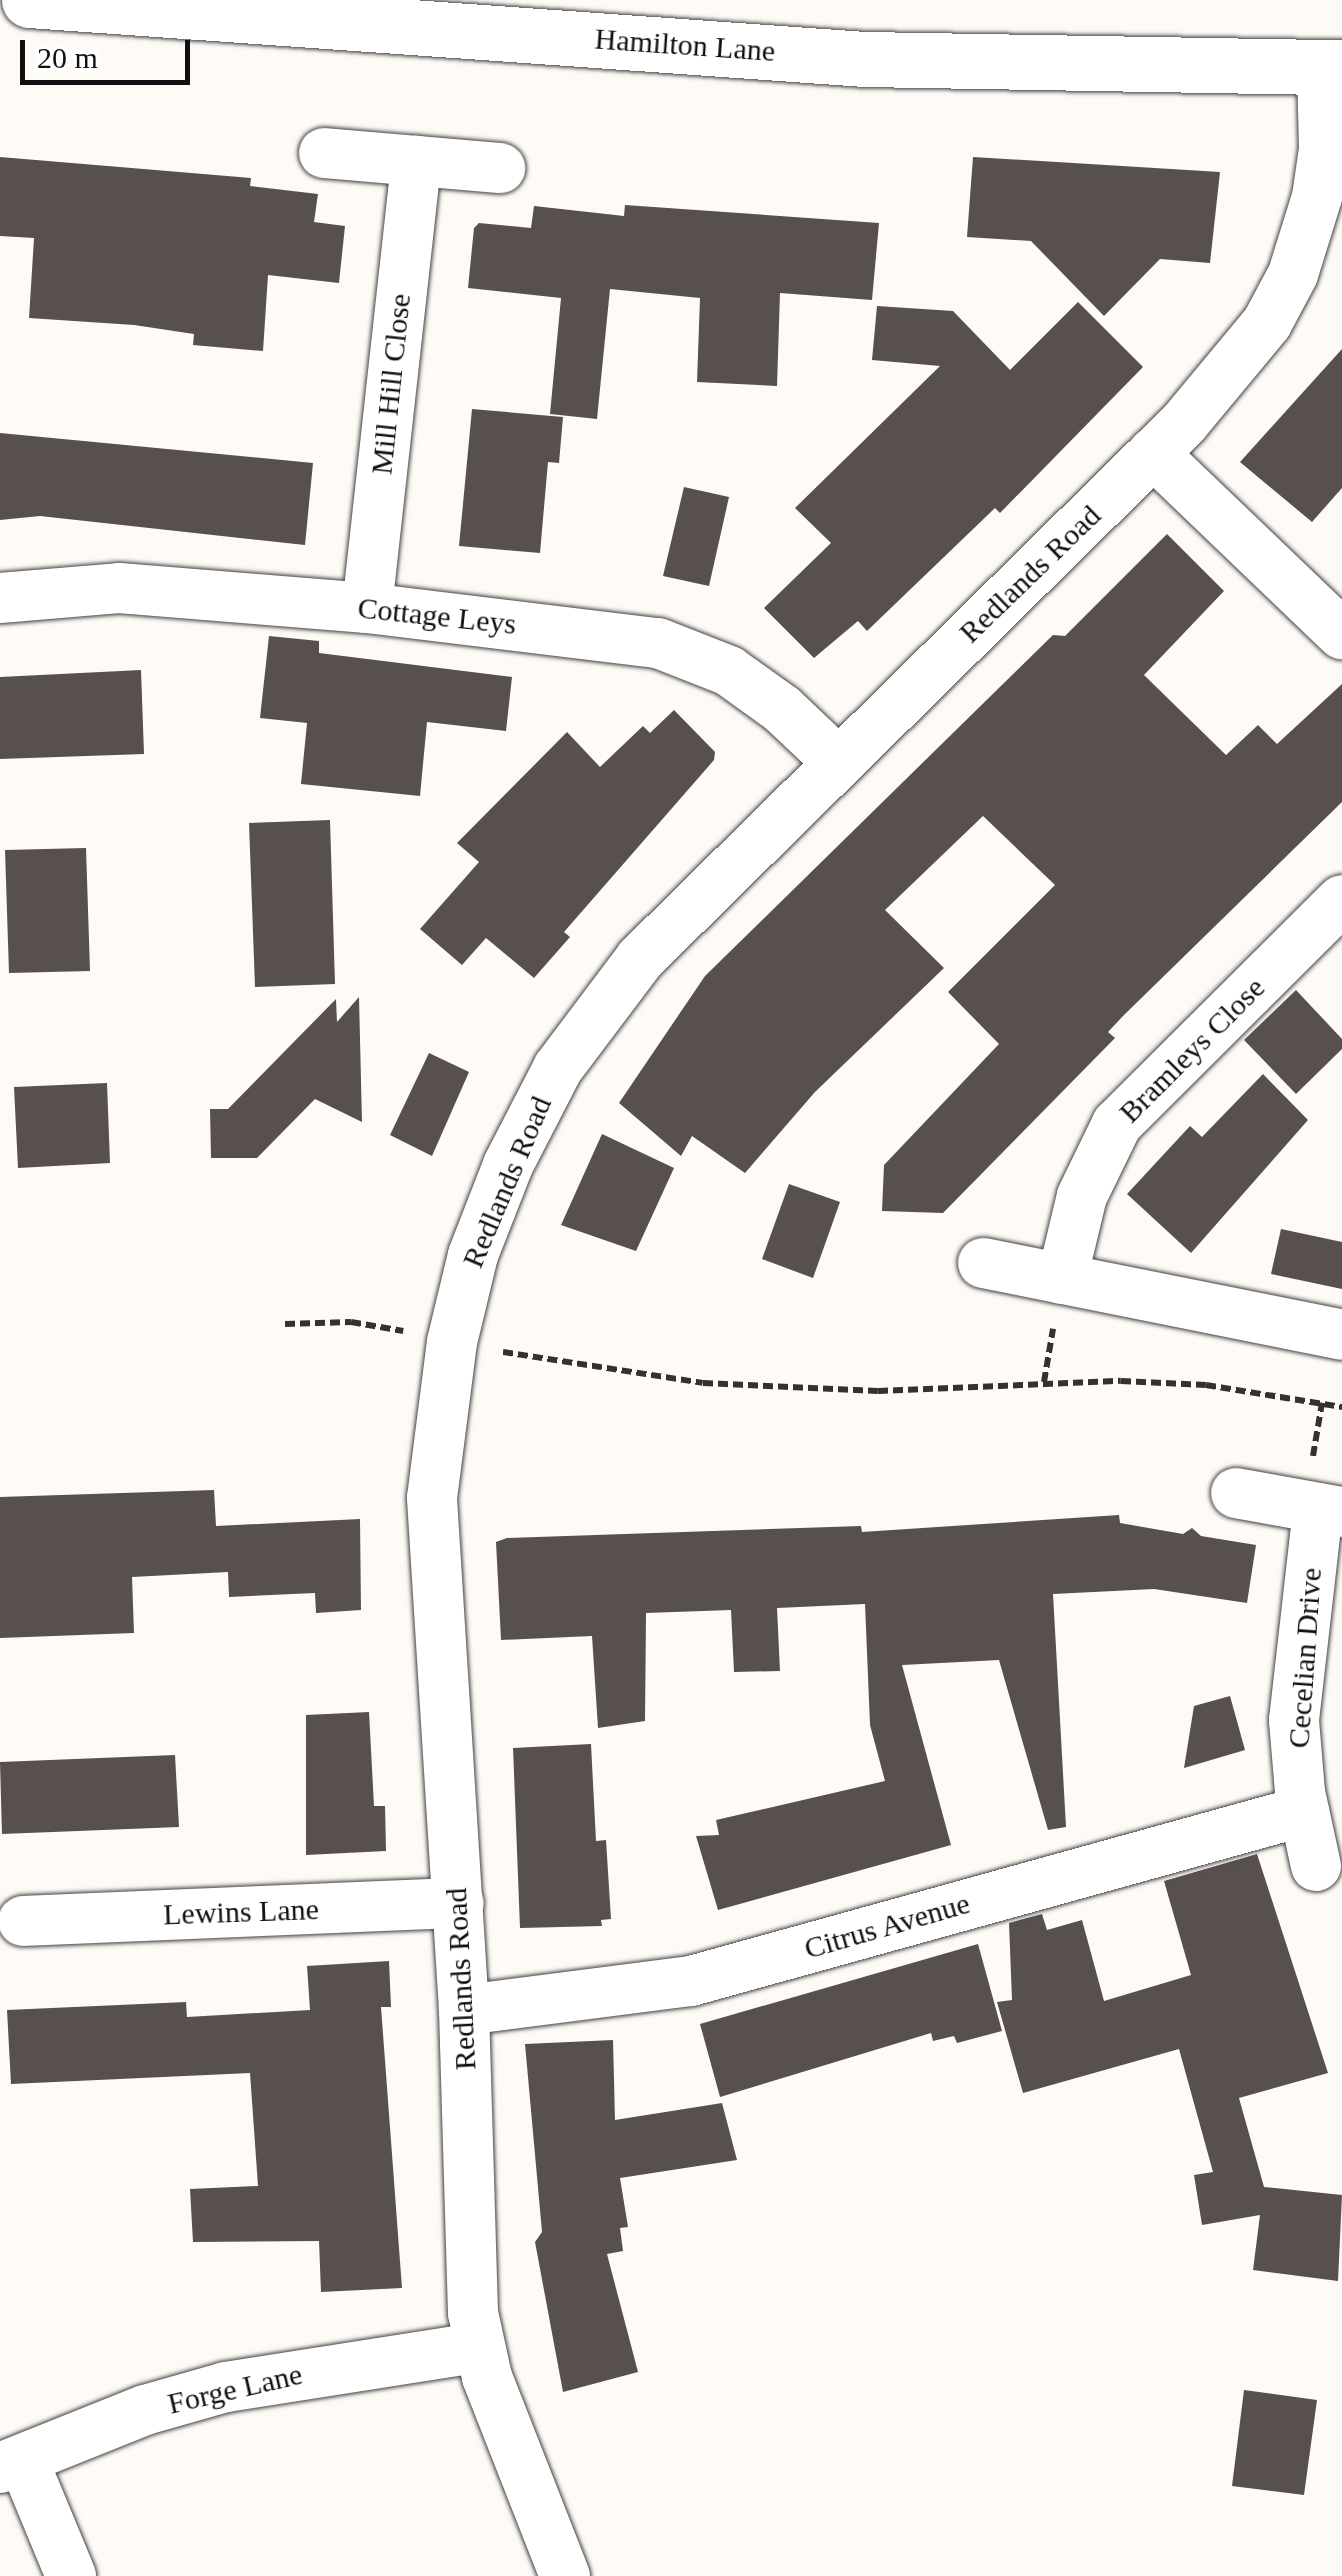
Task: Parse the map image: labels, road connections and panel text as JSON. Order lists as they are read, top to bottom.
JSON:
{
  "streets": {
    "street": [
      "Hamilton Lane",
      "Mill Hill Close",
      "Redlands Road",
      "Cottage Leys",
      "Bramleys Close",
      "Cecelian Drive",
      "Lewins Lane",
      "Citrus Avenue",
      "Forge Lane"
    ]
  },
  "crossings": [
    ["Hamilton Lane", "Redlands Road"],
    ["Mill Hill Close", "Cottage Leys"],
    ["Redlands Road", "Cottage Leys"],
    ["Redlands Road", "Lewins Lane"],
    ["Redlands Road", "Citrus Avenue"],
    ["Redlands Road", "Forge Lane"],
    ["Cecelian Drive", "Citrus Avenue"]
  ],
  "scale_bar": "20 m"
}
